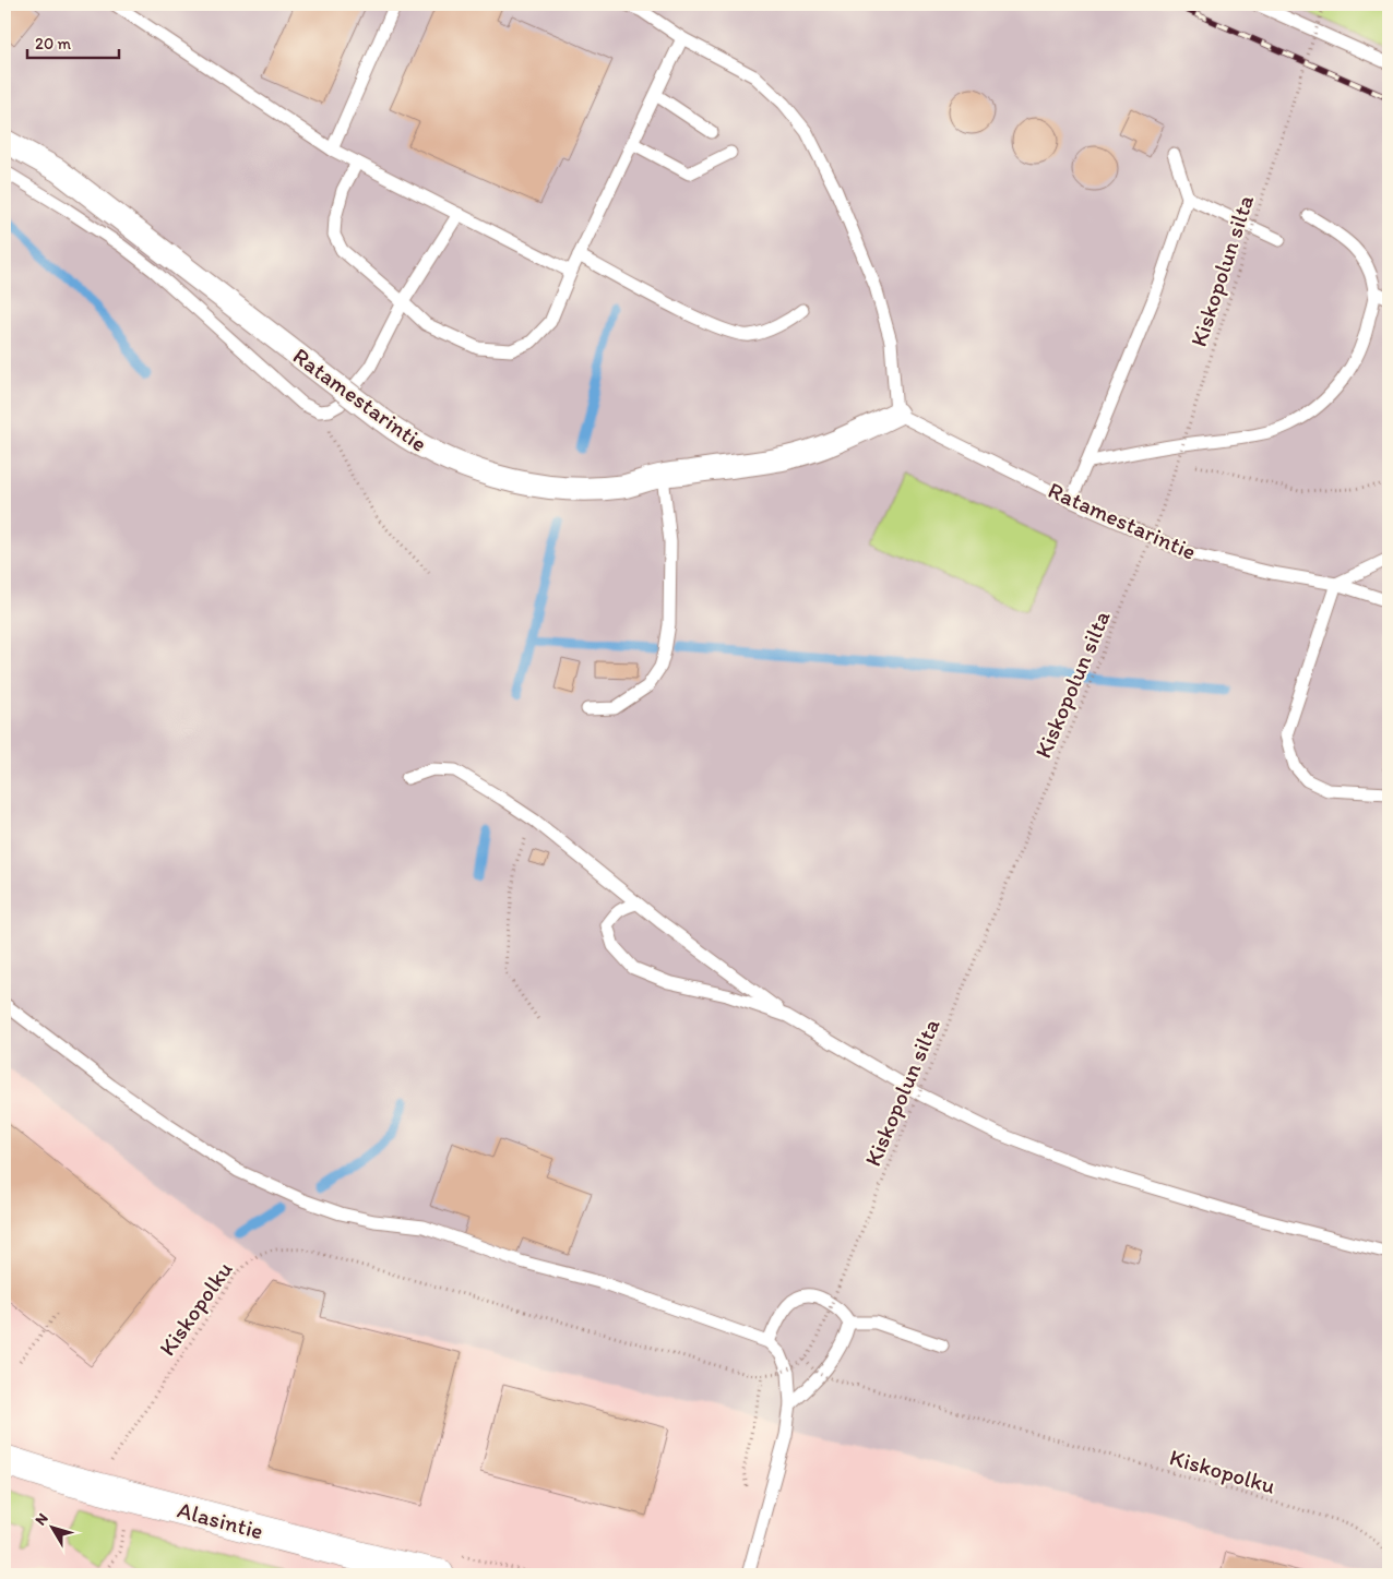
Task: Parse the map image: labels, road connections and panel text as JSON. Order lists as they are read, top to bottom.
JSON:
{
  "streets": {
    "street": ["Ratamestarintie", "Alasintie"],
    "path": ["Kiskopolun silta", "Kiskopolku"]
  },
  "crossings": [
    ["Kiskopolun silta", "Kiskopolku"],
    ["Kiskopolku", "Alasintie"]
  ],
  "scale_bar": "20 m",
  "north": "top left"
}
